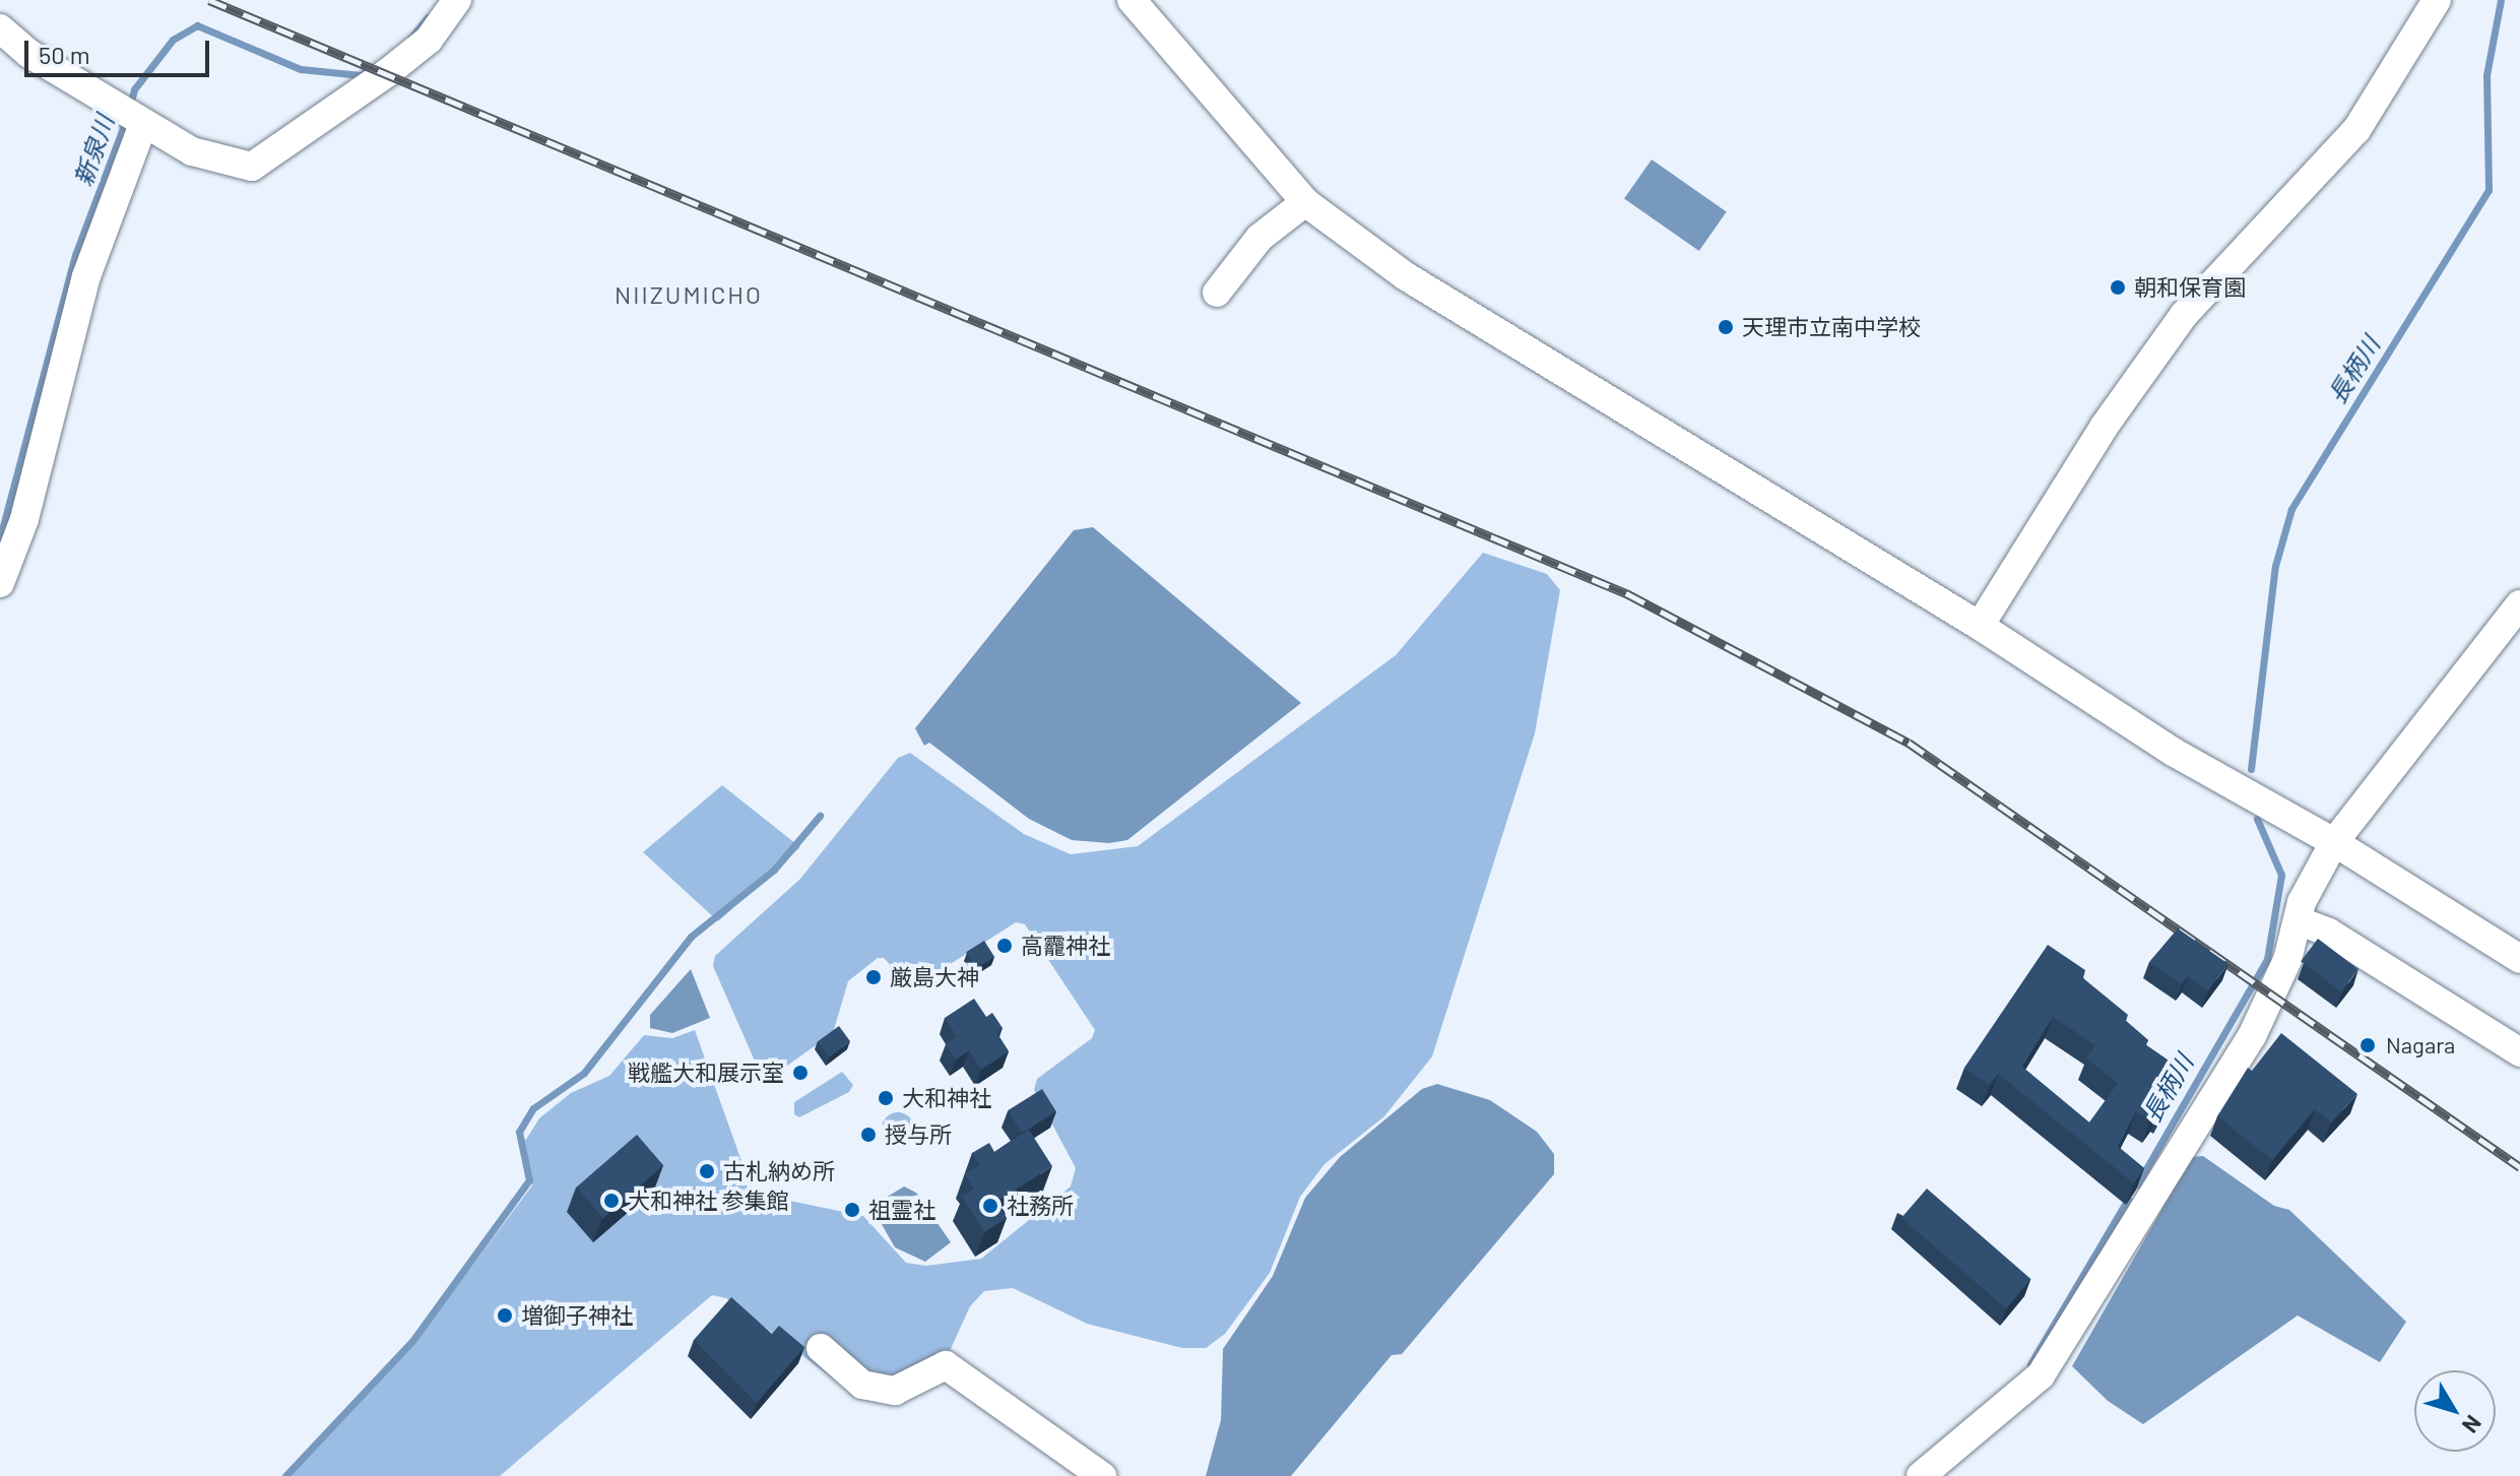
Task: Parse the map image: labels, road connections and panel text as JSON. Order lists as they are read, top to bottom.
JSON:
{
  "districts": ["NIIZUMICHO"],
  "water": ["新泉川", "長柄川"],
  "places": [
    "朝和保育園",
    "天理市立南中学校",
    "高龗神社",
    "厳島大神",
    "Nagara",
    "戦艦大和展示室",
    "大和神社",
    "授与所",
    "古札納め所",
    "大和神社 参集館",
    "社務所",
    "祖霊社",
    "増御子神社"
  ],
  "scale_bar": "50 m",
  "north": "bottom right"
}
